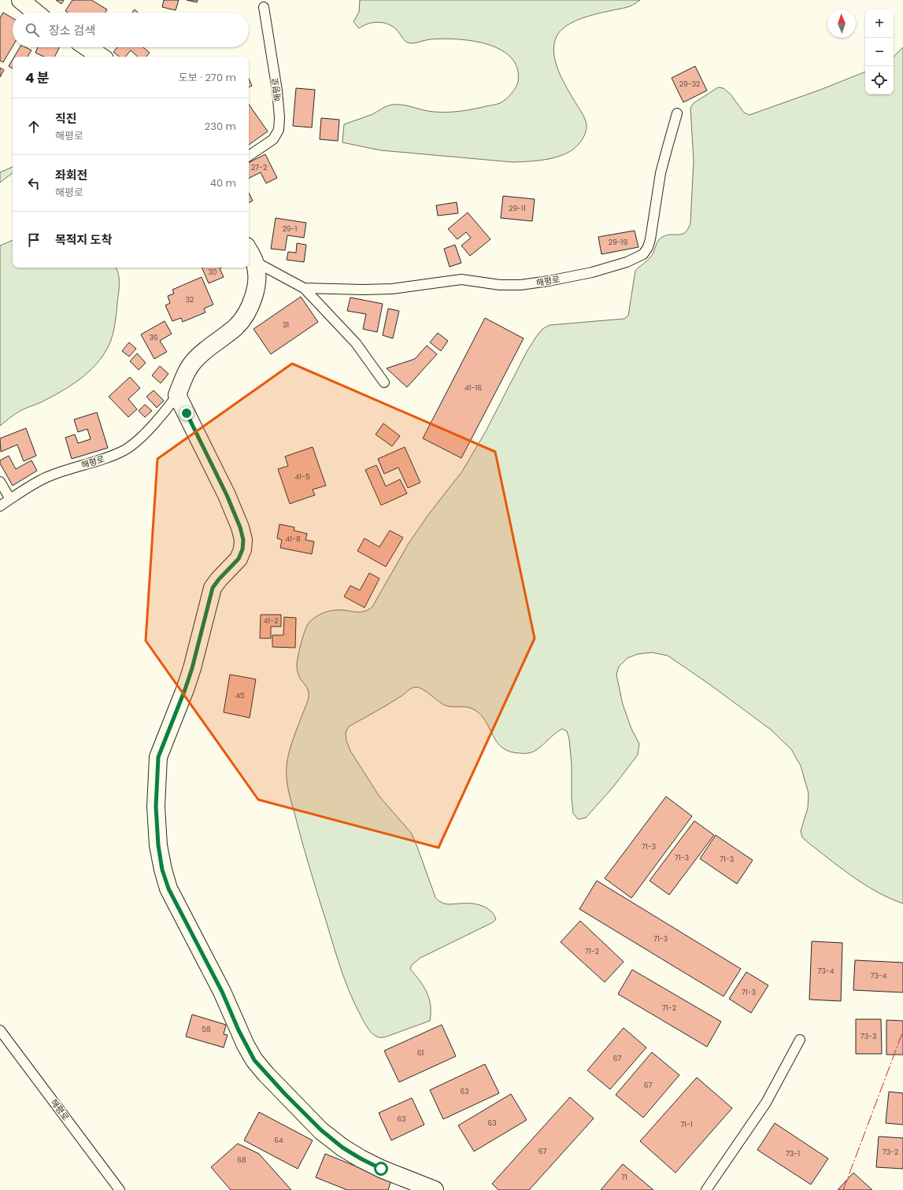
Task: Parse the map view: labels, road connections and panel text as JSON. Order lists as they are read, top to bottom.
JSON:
{
  "streets": {
    "street": ["해평로"]
  },
  "house_numbers": [
    "29-32",
    "27-2",
    "29-11",
    "29-1",
    "29-19",
    "30",
    "32",
    "31",
    "36",
    "41-16",
    "41-5",
    "41-8",
    "41-2",
    "45",
    "71-3",
    "71-3",
    "71-3",
    "71-3",
    "71-2",
    "73-4",
    "73-4",
    "71-3",
    "71-2",
    "58",
    "73-3",
    "61",
    "67",
    "67",
    "63",
    "63",
    "63",
    "71-1",
    "64",
    "67",
    "73-2",
    "73-1",
    "68",
    "71"
  ],
  "north": "top",
  "page": {
    "map_buttons": ["+", "−"],
    "search": "장소 검색",
    "heading": ["4 분", "도보 · 270 m"],
    "list": [
      ["직진", "해평로", "230 m"],
      ["좌회전", "해평로", "40 m"],
      "목적지 도착"
    ]
  }
}
